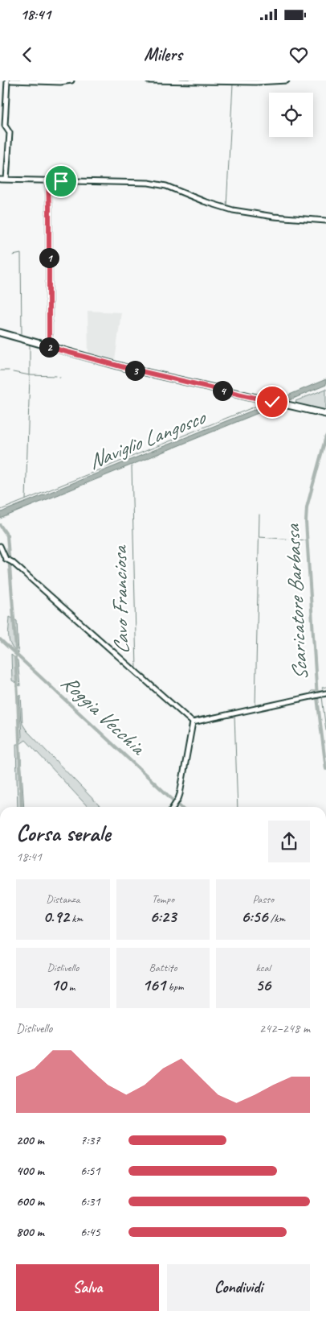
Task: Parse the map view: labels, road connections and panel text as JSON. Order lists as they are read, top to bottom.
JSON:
{
  "water": [
    "Naviglio Langosco",
    "Cavo Franciosa",
    "Scaricatore Barbassa",
    "Roggia Vecchia"
  ],
  "page": {
    "status": "18:41",
    "header": "Milers",
    "pins": [
      "1",
      "2",
      "3",
      "4"
    ],
    "heading": ["Corsa serale", "18:41"],
    "stats": [
      ["Distanza", "0.92 km"],
      ["Tempo", "6:23"],
      ["Passo", "6:56 /km"],
      ["Dislivello", "10 m"],
      ["Battito", "161 bpm"],
      ["kcal", "56"]
    ],
    "chart": ["Dislivello", "242–248 m"],
    "list": [
      {
        "name": "200 m",
        "note": "7:37"
      },
      {
        "name": "400 m",
        "note": "6:51"
      },
      {
        "name": "600 m",
        "note": "6:31"
      },
      {
        "name": "800 m",
        "note": "6:45"
      }
    ],
    "buttons": ["Salva", "Condividi"]
  }
}
